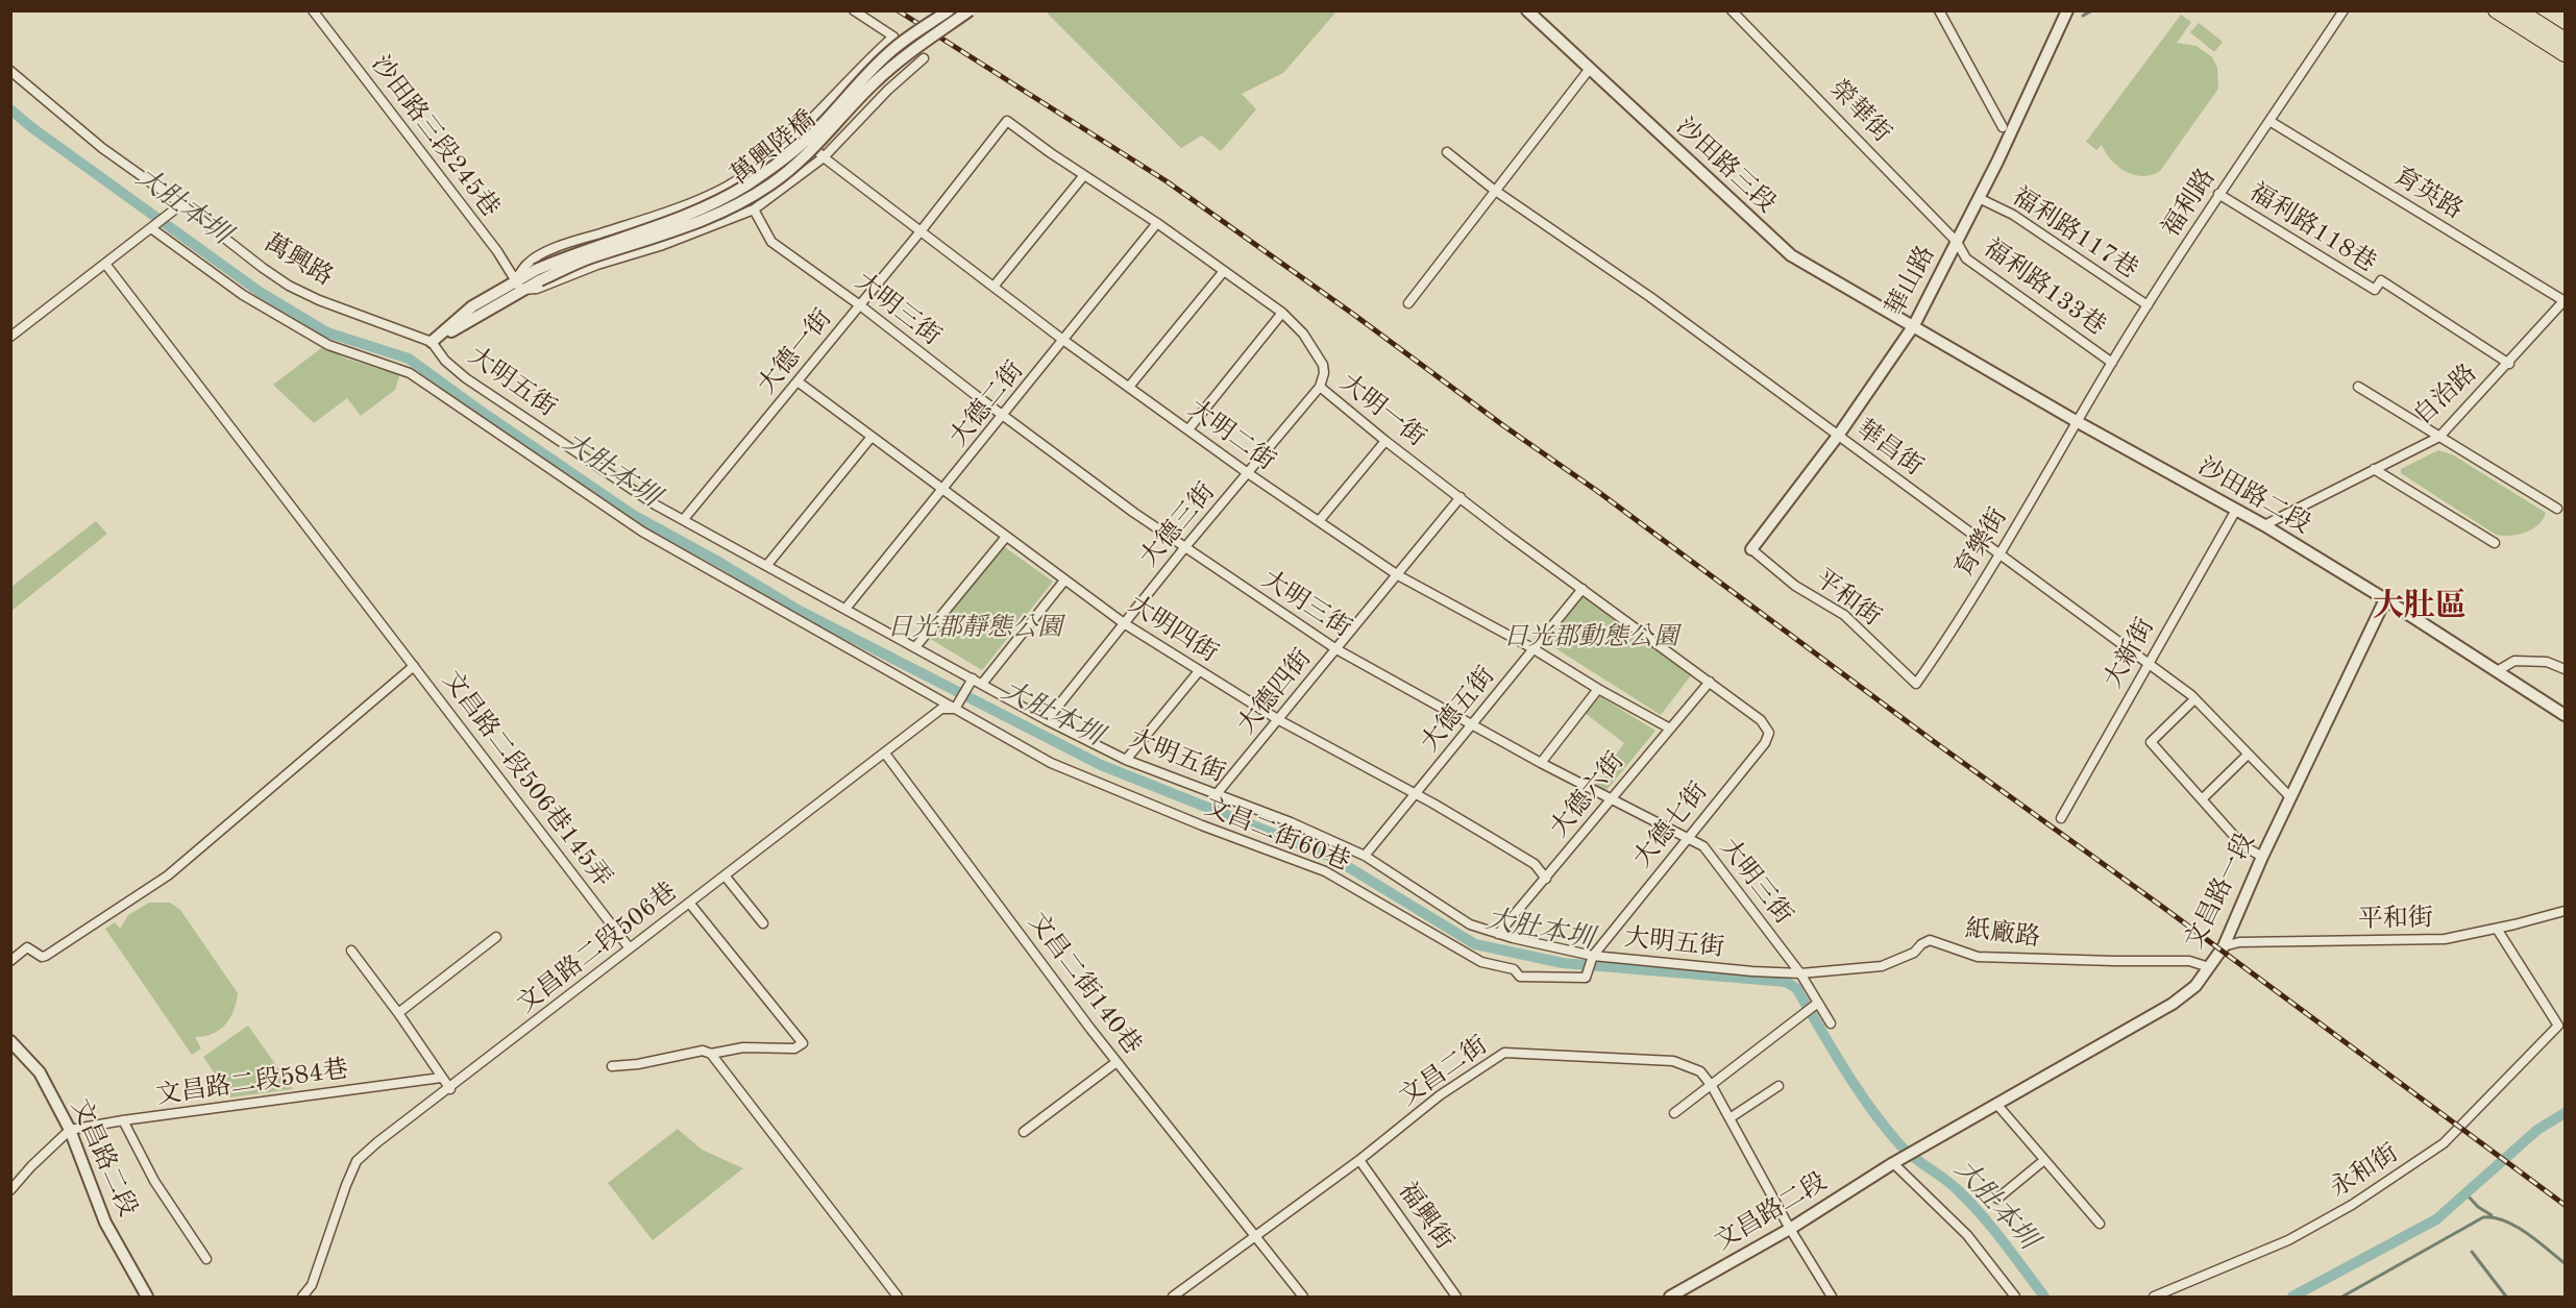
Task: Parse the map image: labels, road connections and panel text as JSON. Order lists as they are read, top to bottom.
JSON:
{
  "streets": {
    "street": [
      "榮華街",
      "沙田路三段245巷",
      "萬興陸橋",
      "沙田路三段",
      "育英路",
      "福利路",
      "福利路118巷",
      "福利路117巷",
      "萬興路",
      "華山路",
      "福利路133巷",
      "大明三街",
      "大德一街",
      "大明五街",
      "自治路",
      "大德二街",
      "大明一街",
      "大明二街",
      "華昌街",
      "沙田路二段",
      "大德三街",
      "育樂街",
      "平和街",
      "大明四街",
      "大新街",
      "大德四街",
      "大德五街",
      "文昌路二段506巷145弄",
      "大德六街",
      "大德七街",
      "文昌二街60巷",
      "文昌路一段",
      "紙廠路",
      "文昌路二段506巷",
      "文昌二街140巷",
      "文昌二街",
      "文昌路二段584巷",
      "文昌路二段",
      "永和街",
      "福興街"
    ]
  },
  "crossings": [
    ["榮華街", "華山路"],
    ["榮華街", "福利路133巷"],
    ["沙田路三段", "華山路"],
    ["沙田路三段", "沙田路二段"],
    ["育英路", "福利路"],
    ["育英路", "自治路"],
    ["福利路", "福利路118巷"],
    ["福利路", "福利路117巷"],
    ["福利路", "福利路133巷"],
    ["福利路", "沙田路二段"],
    ["福利路", "育樂街"],
    ["福利路118巷", "自治路"],
    ["福利路117巷", "華山路"],
    ["萬興路", "大明五街"],
    ["華山路", "福利路133巷"],
    ["華山路", "華昌街"],
    ["華山路", "沙田路二段"],
    ["華山路", "平和街"],
    ["大明三街", "大德一街"],
    ["大明三街", "大明五街"],
    ["大明三街", "大德二街"],
    ["大明三街", "大德三街"],
    ["大明三街", "大德四街"],
    ["大明三街", "大德五街"],
    ["大明三街", "大德六街"],
    ["大明三街", "大德七街"],
    ["大明三街", "紙廠路"],
    ["大德一街", "大明五街"],
    ["大德一街", "大明一街"],
    ["大德一街", "大明二街"],
    ["大德一街", "大明四街"],
    ["大明五街", "大德二街"],
    ["大明五街", "大德三街"],
    ["大明五街", "大德四街"],
    ["大明五街", "大德五街"],
    ["大明五街", "大德六街"],
    ["大明五街", "大德七街"],
    ["大明五街", "紙廠路"],
    ["自治路", "沙田路二段"],
    ["大德二街", "大明一街"],
    ["大德二街", "大明二街"],
    ["大德二街", "大明四街"],
    ["大明一街", "大德三街"],
    ["大明一街", "大德四街"],
    ["大明一街", "大德五街"],
    ["大明一街", "大德六街"],
    ["大明一街", "大德七街"],
    ["大明二街", "大德三街"],
    ["大明二街", "大德四街"],
    ["大明二街", "大德五街"],
    ["大明二街", "大德六街"],
    ["華昌街", "育樂街"],
    ["華昌街", "大新街"],
    ["華昌街", "文昌路一段"],
    ["沙田路二段", "育樂街"],
    ["沙田路二段", "大新街"],
    ["沙田路二段", "文昌路一段"],
    ["大德三街", "大明四街"],
    ["育樂街", "平和街"],
    ["平和街", "文昌路一段"],
    ["平和街", "永和街"],
    ["大明四街", "大德四街"],
    ["大明四街", "大德五街"],
    ["大明四街", "大德六街"],
    ["文昌路二段506巷145弄", "文昌路二段506巷"],
    ["大德七街", "文昌二街60巷"],
    ["文昌二街60巷", "文昌路二段506巷"],
    ["文昌路一段", "紙廠路"],
    ["文昌路一段", "文昌路二段"],
    ["文昌路二段506巷", "文昌二街140巷"],
    ["文昌二街140巷", "文昌二街"],
    ["文昌二街", "文昌路二段"],
    ["文昌二街", "福興街"],
    ["文昌路二段584巷", "文昌路二段"]
  ],
  "districts": ["大肚區"],
  "water": ["大肚本圳"],
  "parks": ["日光郡靜態公園", "日光郡動態公園"]
}
